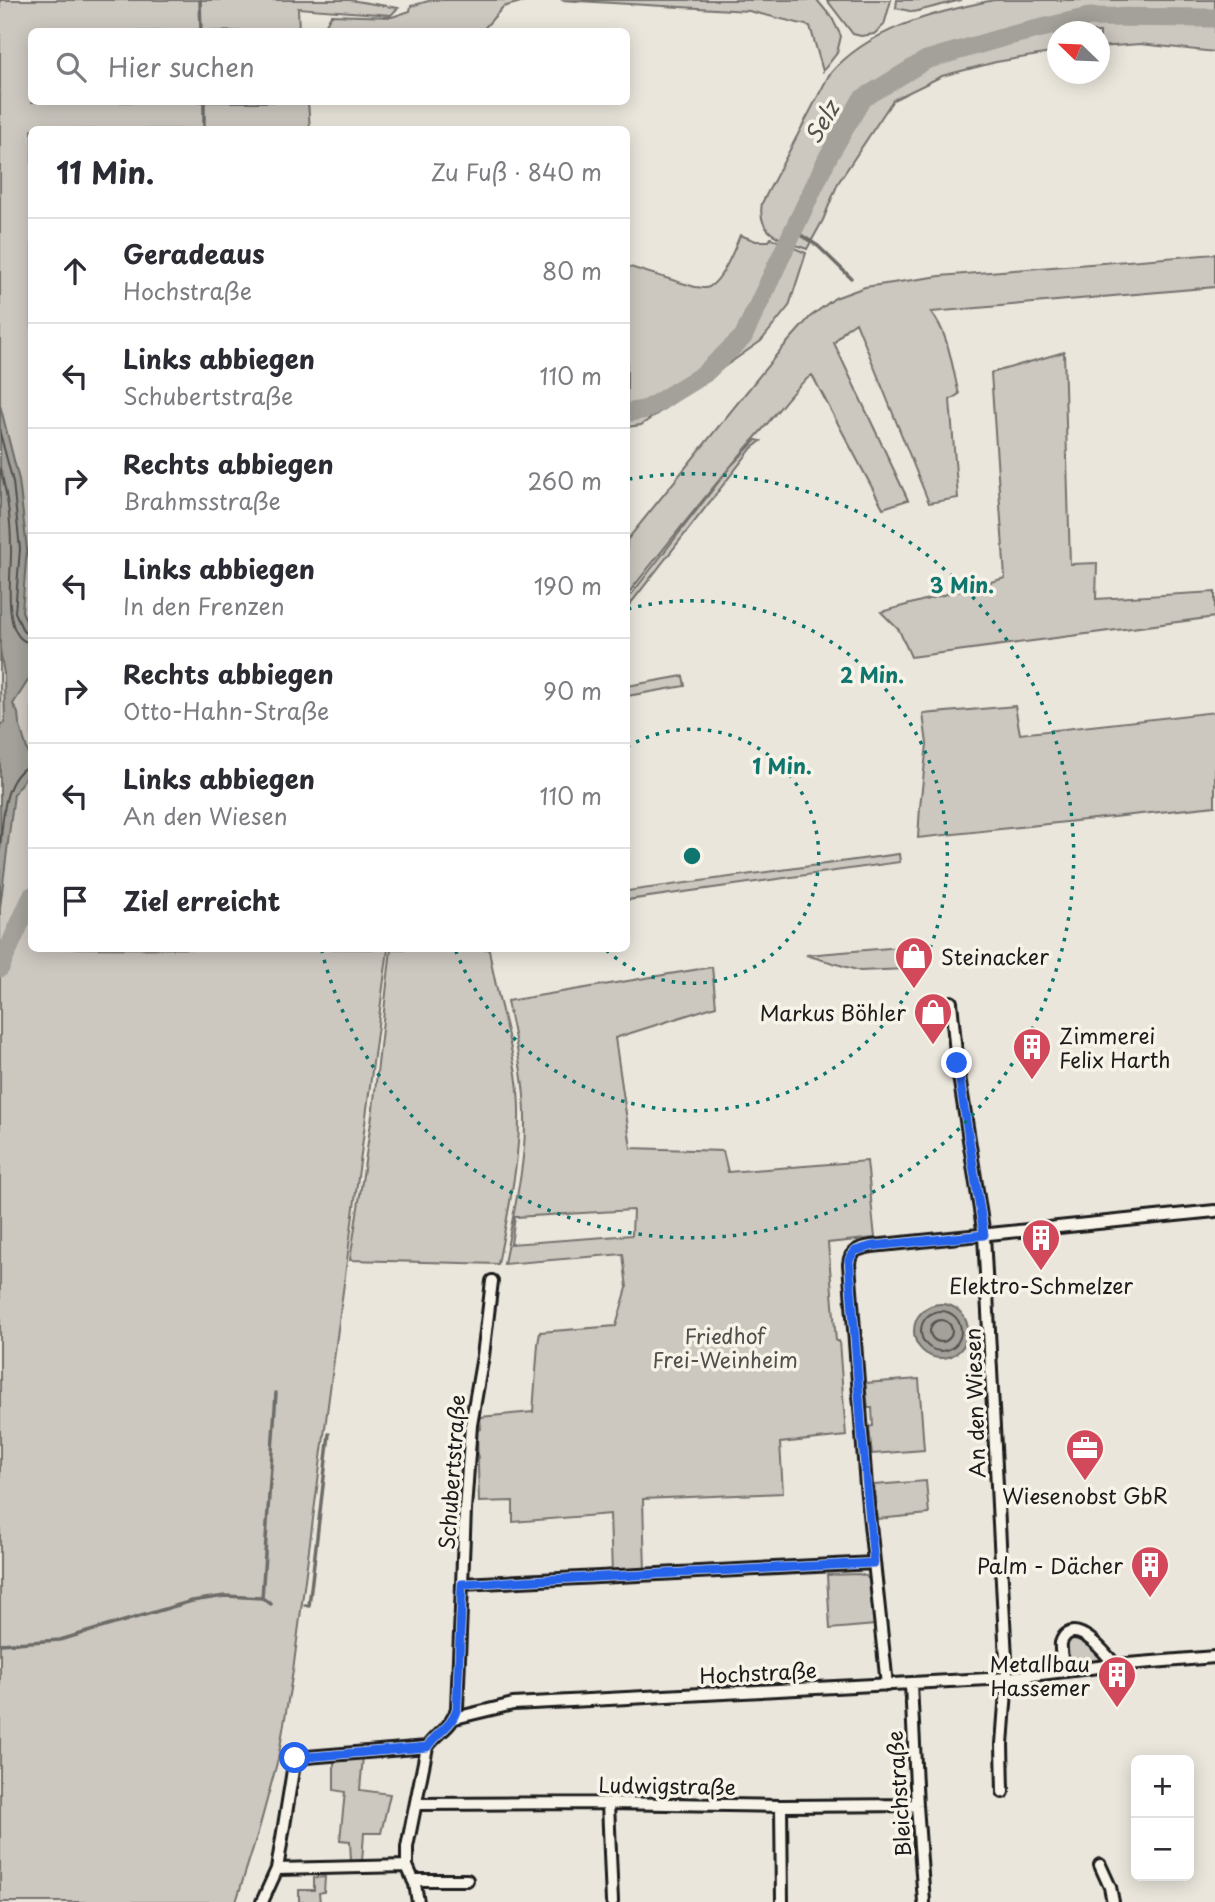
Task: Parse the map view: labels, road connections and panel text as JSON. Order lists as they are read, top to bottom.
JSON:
{
  "streets": {
    "street": [
      "An den Wiesen",
      "Schubertstraße",
      "Hochstraße",
      "Ludwigstraße",
      "Bleichstraße"
    ]
  },
  "crossings": [
    ["An den Wiesen", "Hochstraße"],
    ["Schubertstraße", "Hochstraße"],
    ["Hochstraße", "Bleichstraße"],
    ["Ludwigstraße", "Bleichstraße"]
  ],
  "water": ["Selz"],
  "parks": ["Friedhof Frei-Weinheim"],
  "places": {
    "shop": ["Steinacker", "Markus Böhler"],
    "building": [
      "Zimmerei Felix Harth",
      "Elektro-Schmelzer",
      "Palm - Dächer",
      "Metallbau Hassemer"
    ],
    "office": ["Wiesenobst GbR"]
  },
  "north": "top left",
  "page": {
    "search": "Hier suchen",
    "heading": ["11 Min.", "Zu Fuß · 840 m"],
    "list": [
      ["Geradeaus", "Hochstraße", "80 m"],
      ["Links abbiegen", "Schubertstraße", "110 m"],
      ["Rechts abbiegen", "Brahmsstraße", "260 m"],
      ["Links abbiegen", "In den Frenzen", "190 m"],
      ["Rechts abbiegen", "Otto-Hahn-Straße", "90 m"],
      ["Links abbiegen", "An den Wiesen", "110 m"],
      "Ziel erreicht"
    ],
    "map_buttons": ["+", "−"]
  },
  "rings": ["3 Min.", "2 Min.", "1 Min."]
}
